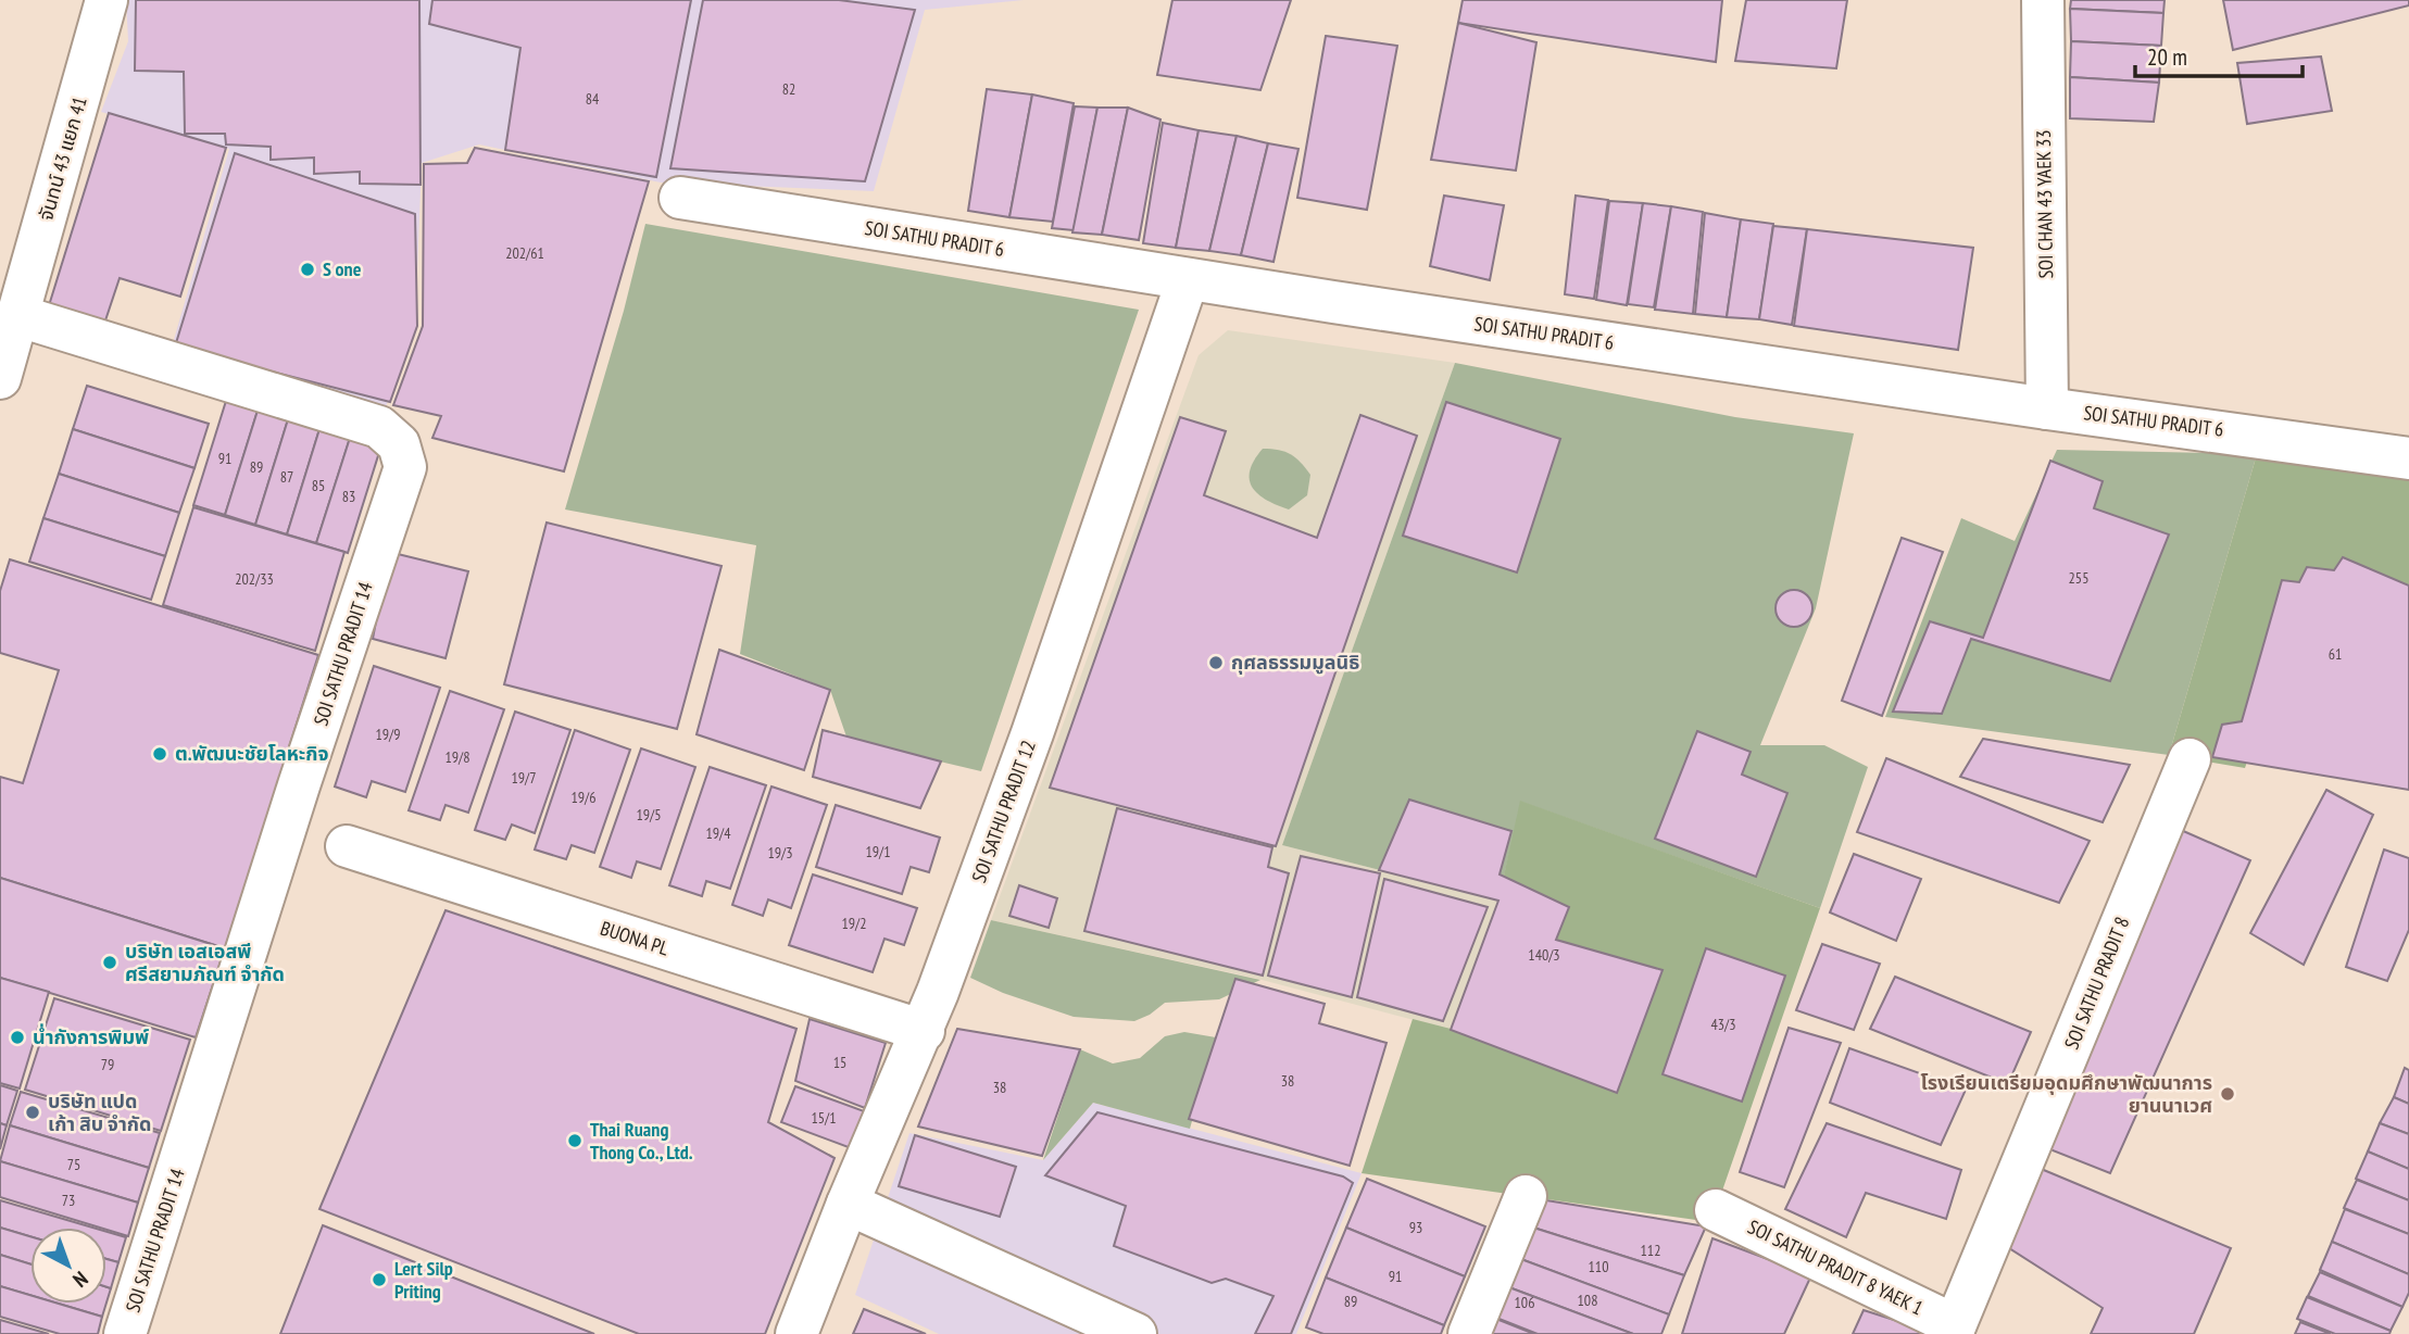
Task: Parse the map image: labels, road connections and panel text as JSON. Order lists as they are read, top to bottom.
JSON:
{
  "streets": {
    "street": [
      "จันทน์ 43 แยก 41",
      "SOI CHAN 43 YAEK 33",
      "SOI SATHU PRADIT 6",
      "SOI SATHU PRADIT 14",
      "SOI SATHU PRADIT 12",
      "BUONA PL",
      "SOI SATHU PRADIT 8",
      "SOI SATHU PRADIT 8 YAEK 1"
    ]
  },
  "crossings": [
    ["จันทน์ 43 แยก 41", "SOI SATHU PRADIT 14"],
    ["SOI CHAN 43 YAEK 33", "SOI SATHU PRADIT 6"],
    ["SOI SATHU PRADIT 6", "SOI SATHU PRADIT 12"],
    ["SOI SATHU PRADIT 12", "BUONA PL"],
    ["SOI SATHU PRADIT 8", "SOI SATHU PRADIT 8 YAEK 1"]
  ],
  "places": [
    "S one",
    "กุศลธรรมมูลนิธิ",
    "ต.พัฒนะชัยโลหะกิจ",
    "บริษัท เอสเอสพี ศรีสยามภัณฑ์ จำกัด",
    "น่ำกังการพิมพ์",
    "โรงเรียนเตรียมอุดมศึกษาพัฒนาการ ยานนาเวศ",
    "บริษัท แปด เก้า สิบ จำกัด",
    "Thai Ruang Thong Co., Ltd.",
    "Lert Silp Priting"
  ],
  "house_numbers": [
    "82",
    "84",
    "202/61",
    "91",
    "89",
    "87",
    "85",
    "83",
    "255",
    "202/33",
    "61",
    "19/9",
    "19/8",
    "19/7",
    "19/6",
    "19/5",
    "19/4",
    "19/1",
    "19/3",
    "19/2",
    "140/3",
    "43/3",
    "15",
    "79",
    "38",
    "38",
    "15/1",
    "75",
    "73",
    "93",
    "112",
    "110",
    "91",
    "108",
    "89",
    "106"
  ],
  "scale_bar": "20 m",
  "north": "bottom right"
}
